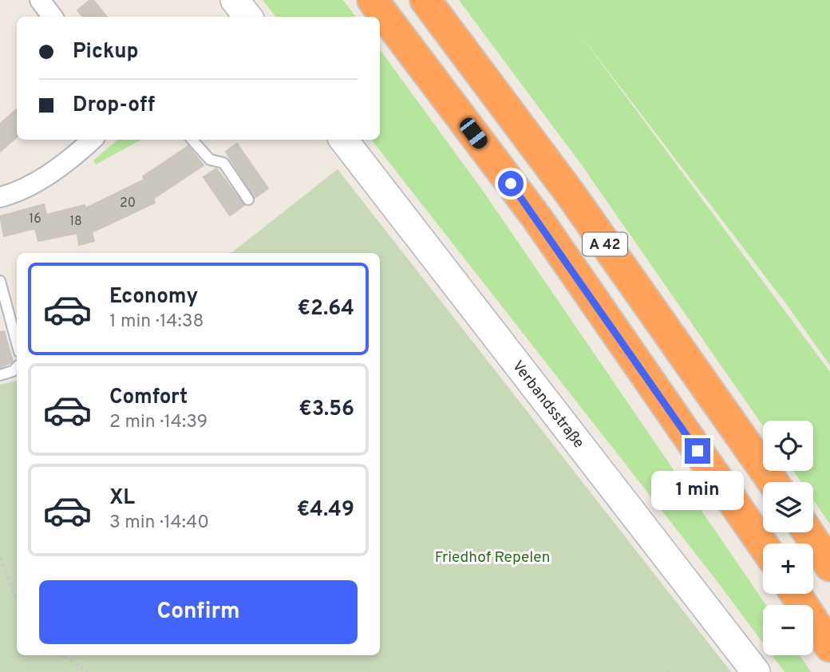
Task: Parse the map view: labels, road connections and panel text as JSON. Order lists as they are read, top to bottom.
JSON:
{
  "streets": {
    "highway": ["A 42"],
    "main road": ["Verbandsstraße"]
  },
  "parks": ["Friedhof Repelen"],
  "house_numbers": ["20", "16", "18"],
  "page": {
    "banner": ["Pickup", "Drop-off"],
    "list": [
      {
        "name": "Economy",
        "note": "1 min · 14:38",
        "value": "€2.64"
      },
      {
        "name": "Comfort",
        "note": "2 min · 14:39",
        "value": "€3.56"
      },
      {
        "name": "XL",
        "note": "3 min · 14:40",
        "value": "€4.49"
      }
    ],
    "map_buttons": ["+", "−"],
    "bubble": "1 min",
    "buttons": "Confirm"
  }
}
